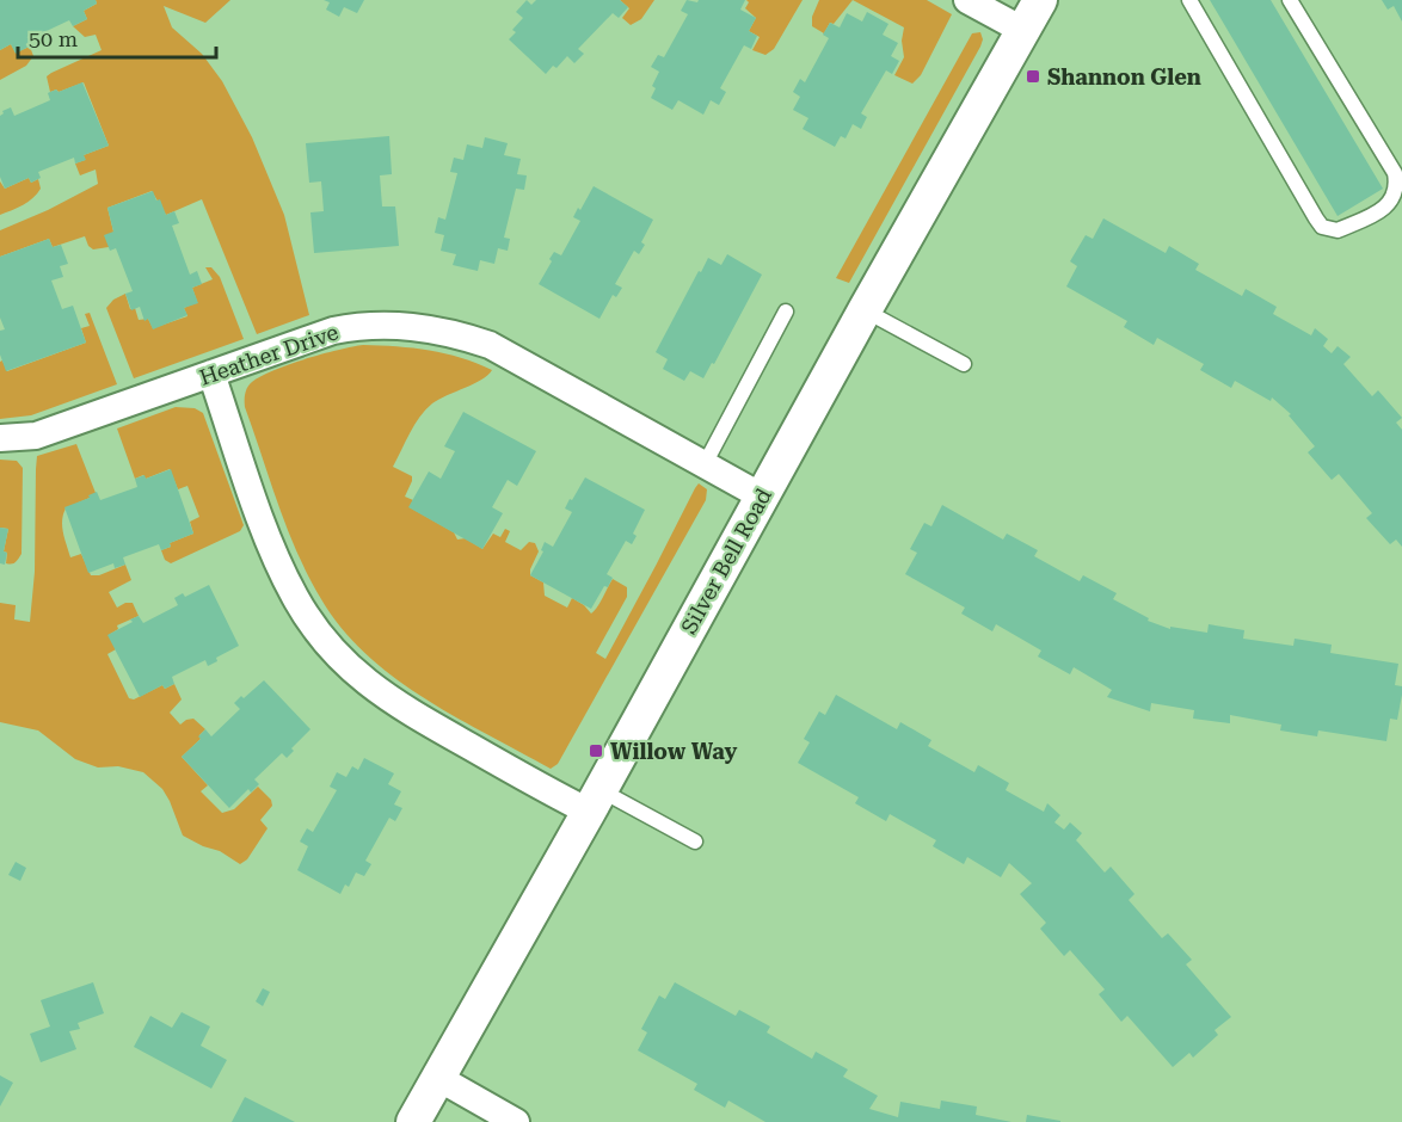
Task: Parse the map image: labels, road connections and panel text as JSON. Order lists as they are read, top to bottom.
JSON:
{
  "streets": {
    "street": ["Heather Drive", "Silver Bell Road"]
  },
  "crossings": [
    ["Heather Drive", "Silver Bell Road"]
  ],
  "places": {
    "transit": ["Shannon Glen", "Willow Way"]
  },
  "scale_bar": "50 m"
}
